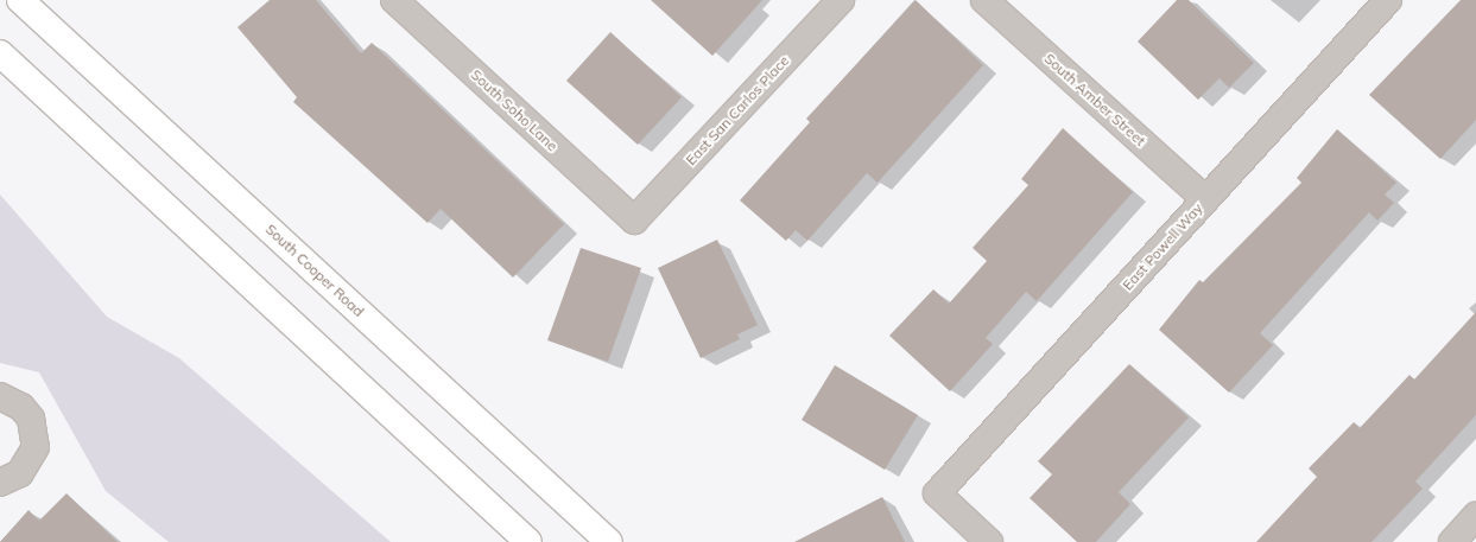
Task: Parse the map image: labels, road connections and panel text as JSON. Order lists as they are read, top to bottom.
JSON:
{
  "streets": {
    "main road": ["South Cooper Road"],
    "street": [
      "South Amber Street",
      "South Soho Lane",
      "East San Carlos Place",
      "East Powell Way"
    ]
  },
  "crossings": [
    ["South Amber Street", "East Powell Way"],
    ["South Soho Lane", "East San Carlos Place"]
  ]
}
